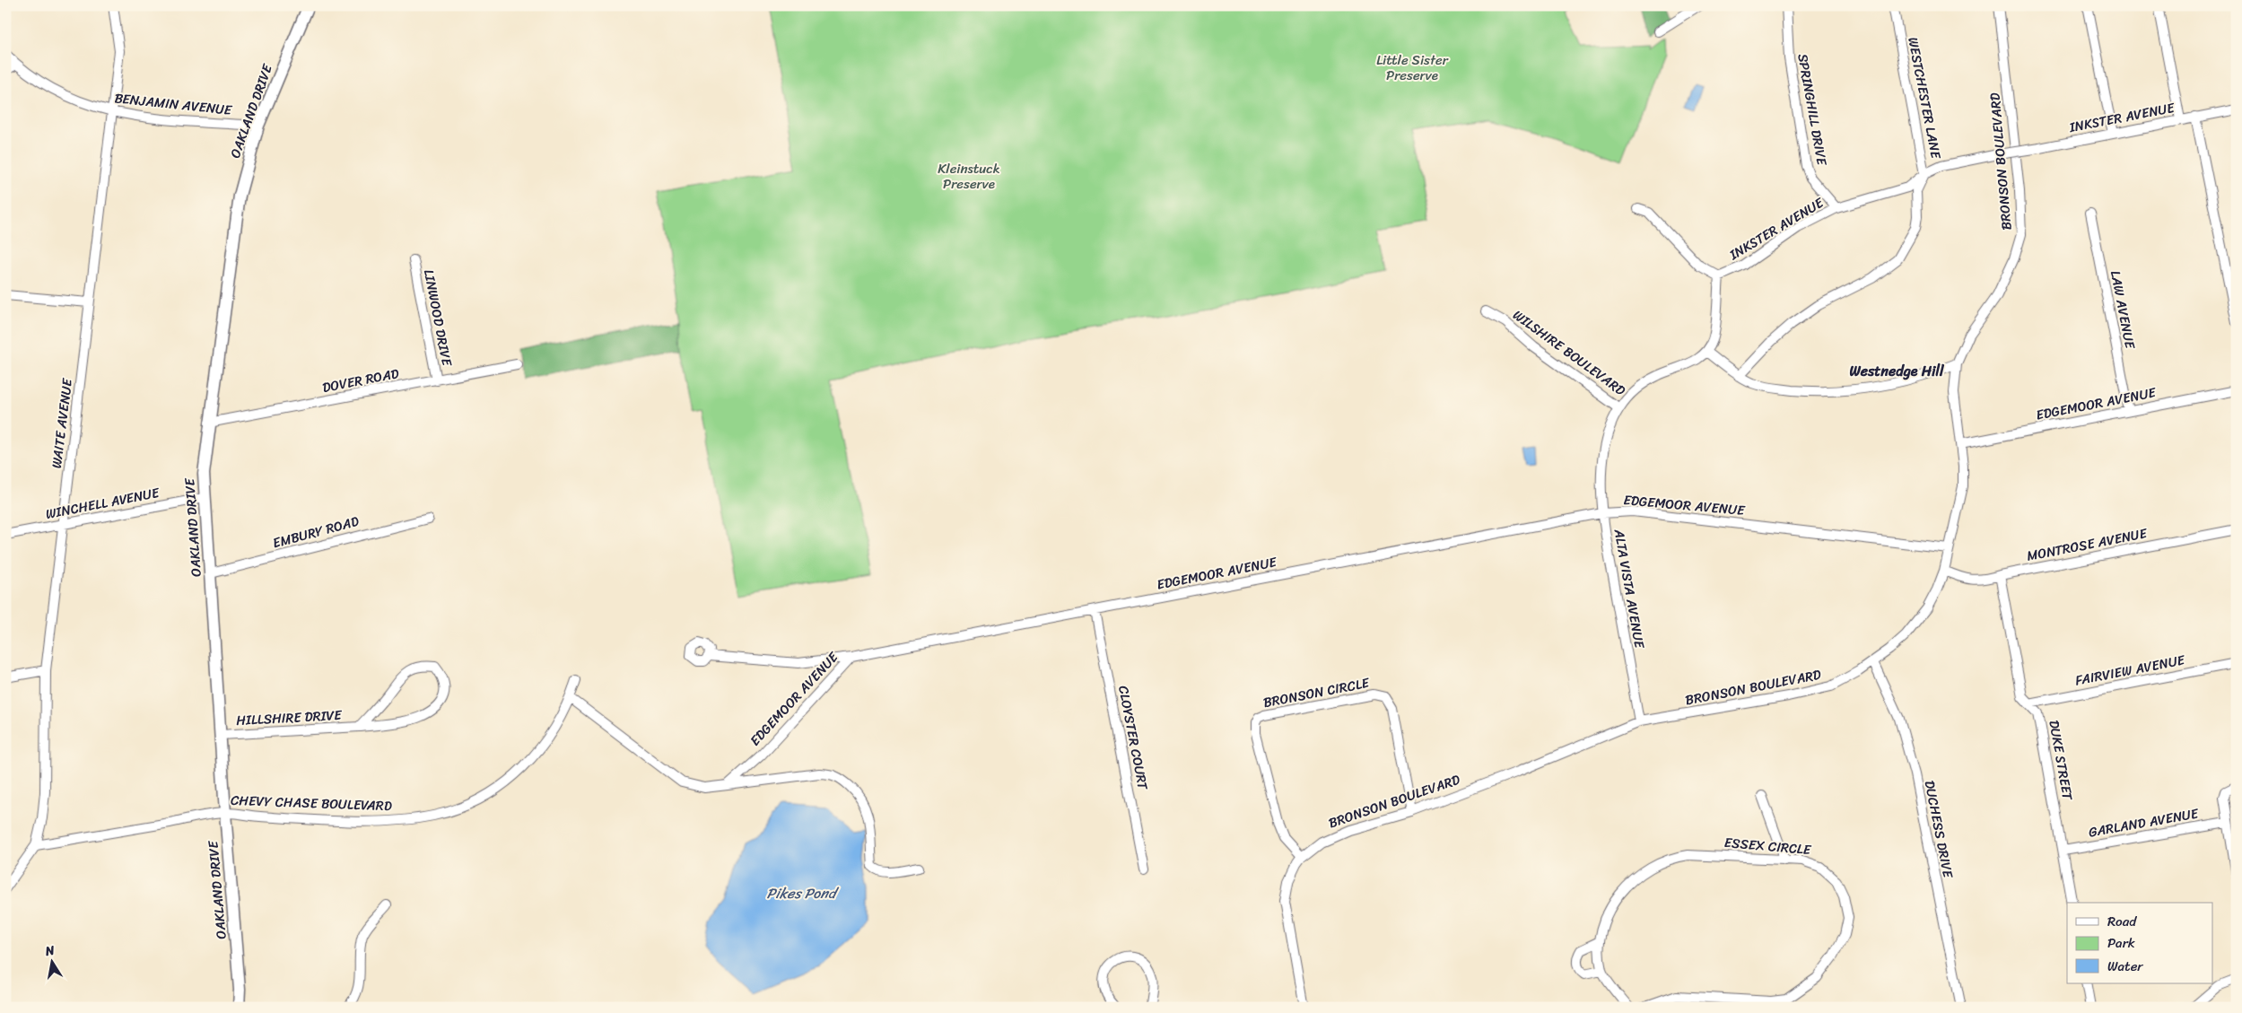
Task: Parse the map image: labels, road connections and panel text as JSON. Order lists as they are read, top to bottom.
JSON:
{
  "streets": {
    "main road": ["OAKLAND DRIVE"],
    "street": [
      "WESTCHESTER LANE",
      "BENJAMIN AVENUE",
      "SPRINGHILL DRIVE",
      "INKSTER AVENUE",
      "BRONSON BOULEVARD",
      "LAW AVENUE",
      "LINWOOD DRIVE",
      "WILSHIRE BOULEVARD",
      "DOVER ROAD",
      "EDGEMOOR AVENUE",
      "WAITE AVENUE",
      "WINCHELL AVENUE",
      "EMBURY ROAD",
      "MONTROSE AVENUE",
      "ALTA VISTA AVENUE",
      "FAIRVIEW AVENUE",
      "BRONSON CIRCLE",
      "HILLSHIRE DRIVE",
      "CLOYSTER COURT",
      "DUKE STREET",
      "CHEVY CHASE BOULEVARD",
      "GARLAND AVENUE",
      "DUCHESS DRIVE",
      "ESSEX CIRCLE"
    ]
  },
  "crossings": [
    ["WESTCHESTER LANE", "INKSTER AVENUE"],
    ["BENJAMIN AVENUE", "OAKLAND DRIVE"],
    ["BENJAMIN AVENUE", "WAITE AVENUE"],
    ["SPRINGHILL DRIVE", "INKSTER AVENUE"],
    ["OAKLAND DRIVE", "DOVER ROAD"],
    ["OAKLAND DRIVE", "WINCHELL AVENUE"],
    ["OAKLAND DRIVE", "EMBURY ROAD"],
    ["OAKLAND DRIVE", "HILLSHIRE DRIVE"],
    ["OAKLAND DRIVE", "CHEVY CHASE BOULEVARD"],
    ["BRONSON BOULEVARD", "EDGEMOOR AVENUE"],
    ["BRONSON BOULEVARD", "MONTROSE AVENUE"],
    ["BRONSON BOULEVARD", "ALTA VISTA AVENUE"],
    ["BRONSON BOULEVARD", "BRONSON CIRCLE"],
    ["BRONSON BOULEVARD", "DUCHESS DRIVE"],
    ["LAW AVENUE", "EDGEMOOR AVENUE"],
    ["LINWOOD DRIVE", "DOVER ROAD"],
    ["WILSHIRE BOULEVARD", "ALTA VISTA AVENUE"],
    ["EDGEMOOR AVENUE", "ALTA VISTA AVENUE"],
    ["EDGEMOOR AVENUE", "CLOYSTER COURT"],
    ["WAITE AVENUE", "WINCHELL AVENUE"],
    ["WAITE AVENUE", "CHEVY CHASE BOULEVARD"],
    ["MONTROSE AVENUE", "DUKE STREET"],
    ["FAIRVIEW AVENUE", "DUKE STREET"],
    ["DUKE STREET", "GARLAND AVENUE"]
  ],
  "districts": ["Westnedge Hill"],
  "water": ["Pikes Pond"],
  "parks": ["Little Sister Preserve", "Kleinstuck Preserve"],
  "legend": ["Road", "Park", "Water"],
  "north": "top"
}
